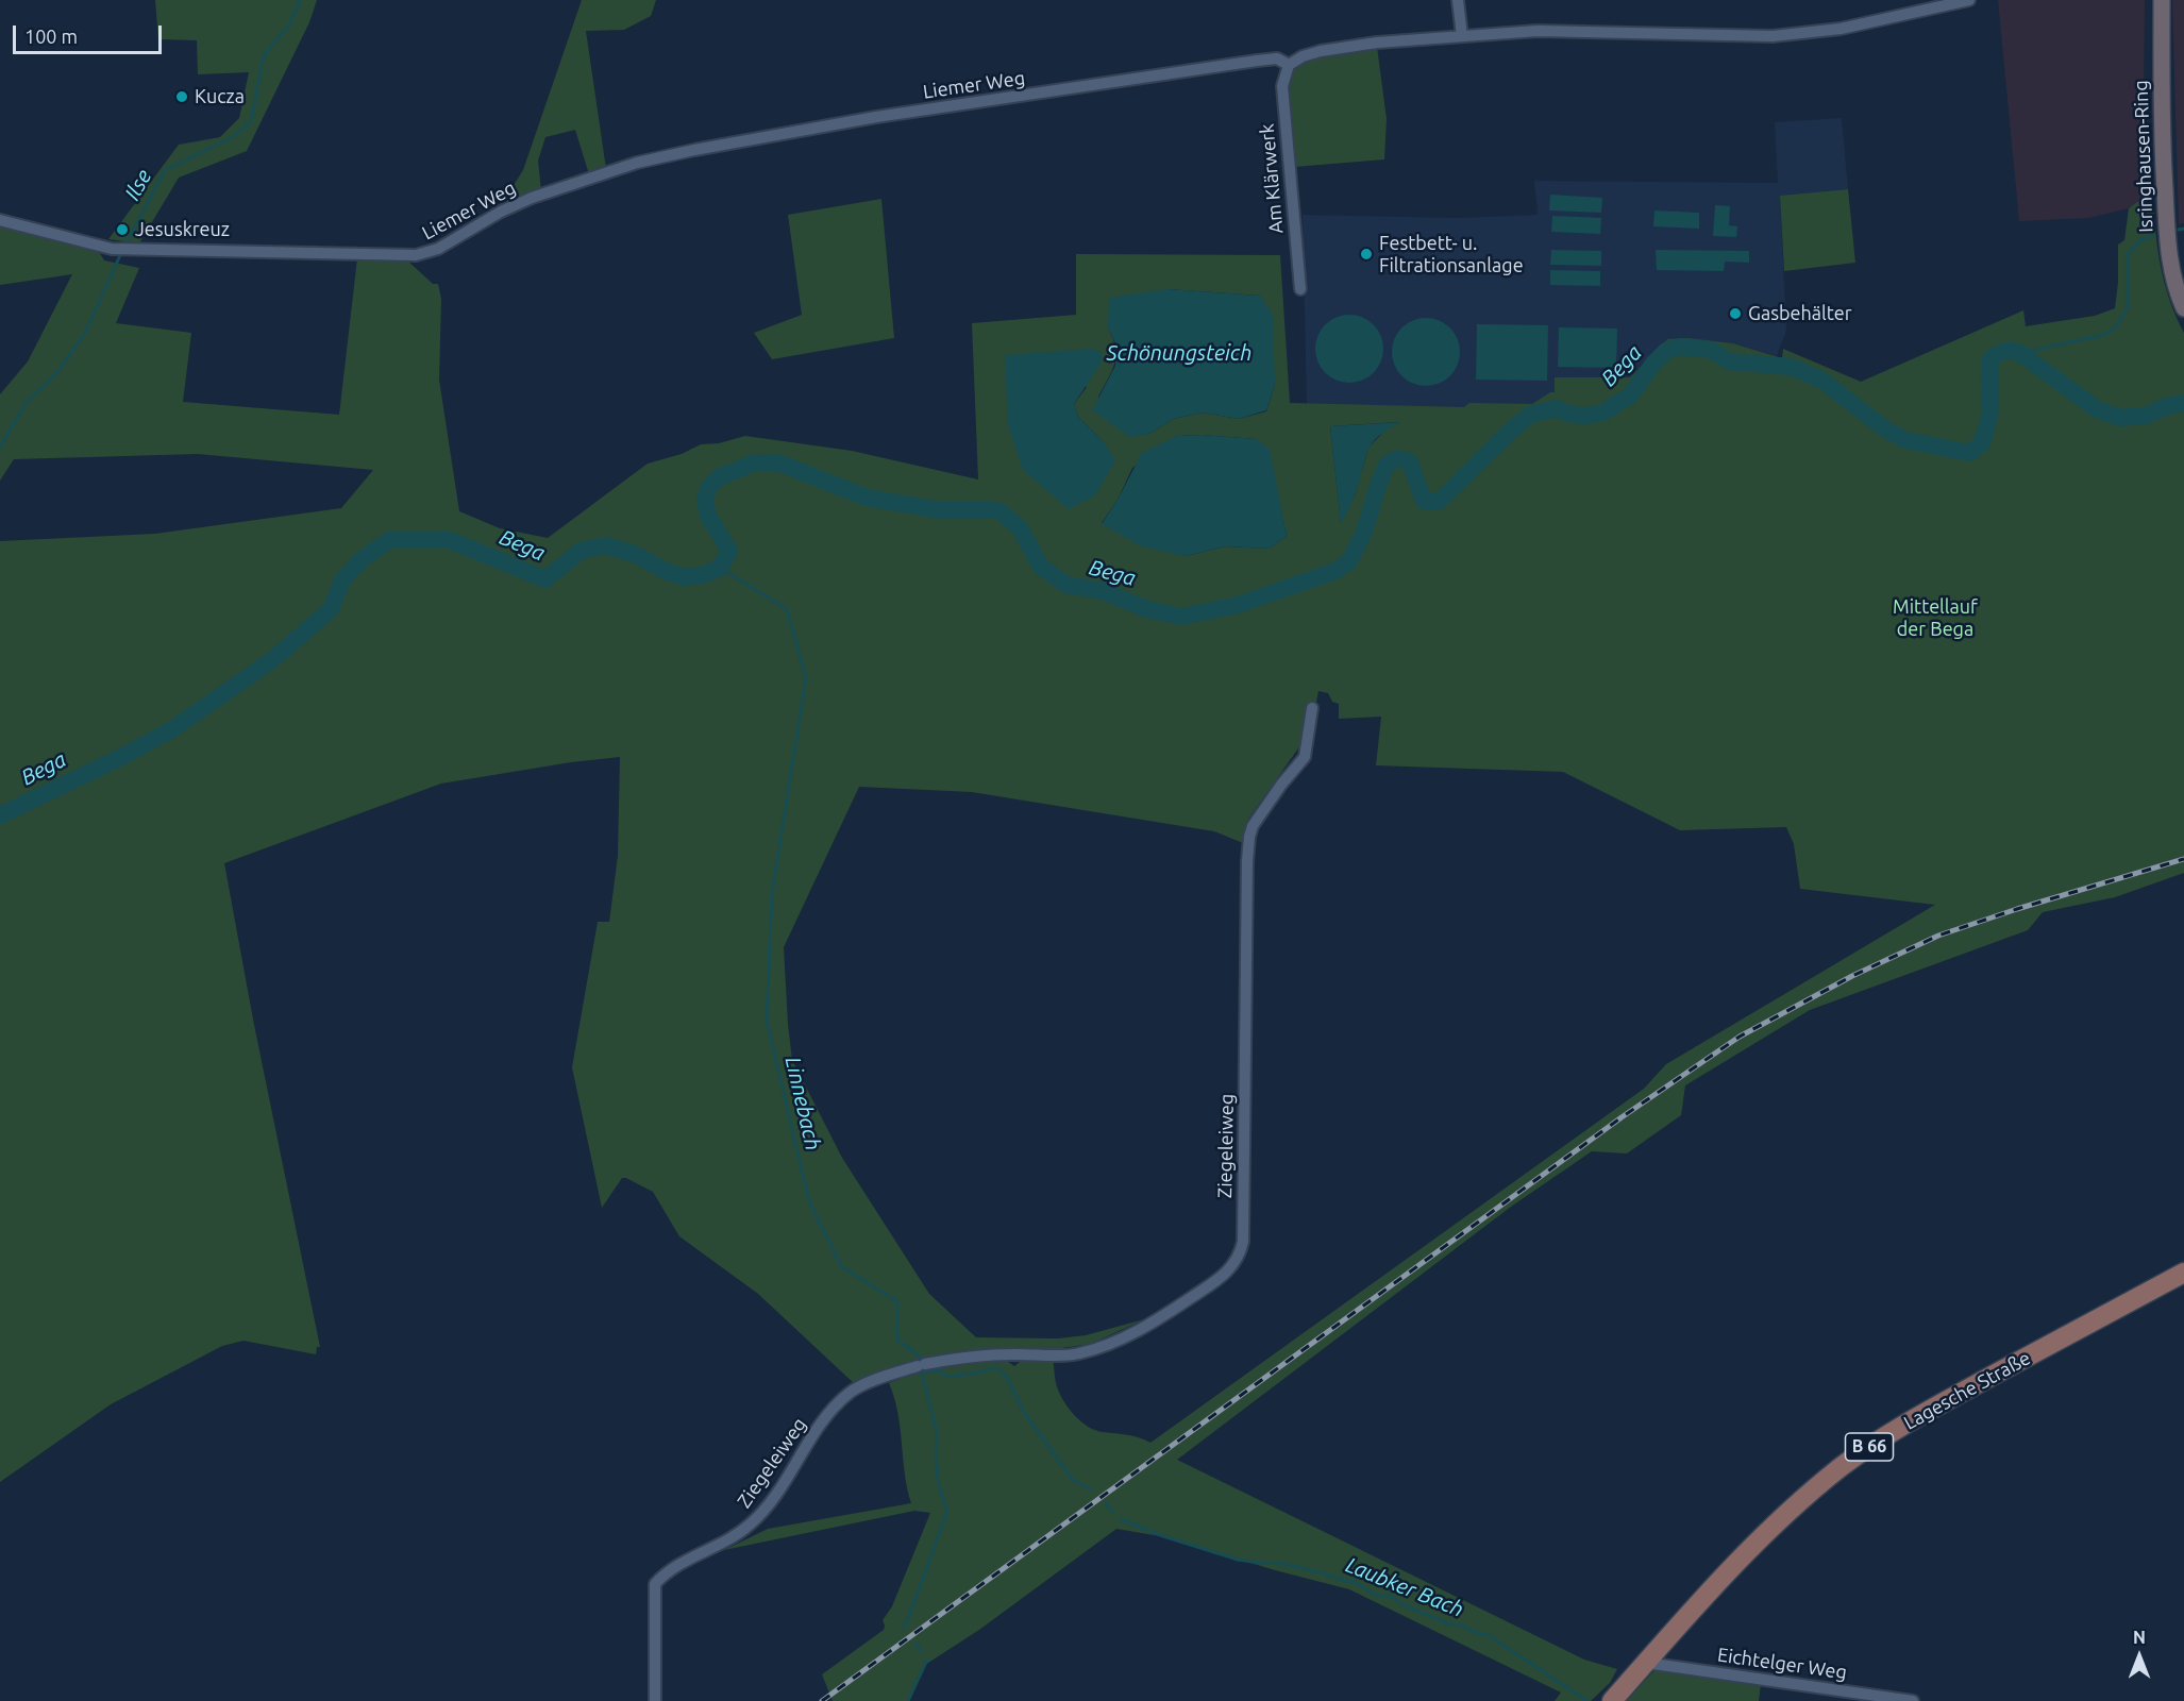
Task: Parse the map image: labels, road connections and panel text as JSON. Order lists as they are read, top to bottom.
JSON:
{
  "streets": {
    "main road": ["Lagesche Straße", "B 66"],
    "street": [
      "Liemer Weg",
      "Isringhausen-Ring",
      "Am Klärwerk",
      "Ziegeleiweg",
      "Eichtelger Weg"
    ]
  },
  "crossings": [
    ["Liemer Weg", "Am Klärwerk"],
    ["Lagesche Straße", "Eichtelger Weg"]
  ],
  "water": [
    "Ilse",
    "Schönungsteich",
    "Bega",
    "Linnebach",
    "Laubker Bach"
  ],
  "parks": ["Mittellauf der Bega"],
  "places": [
    "Kucza",
    "Jesuskreuz",
    "Festbett- u. Filtrationsanlage",
    "Gasbehälter"
  ],
  "scale_bar": "100 m",
  "north": "top"
}
